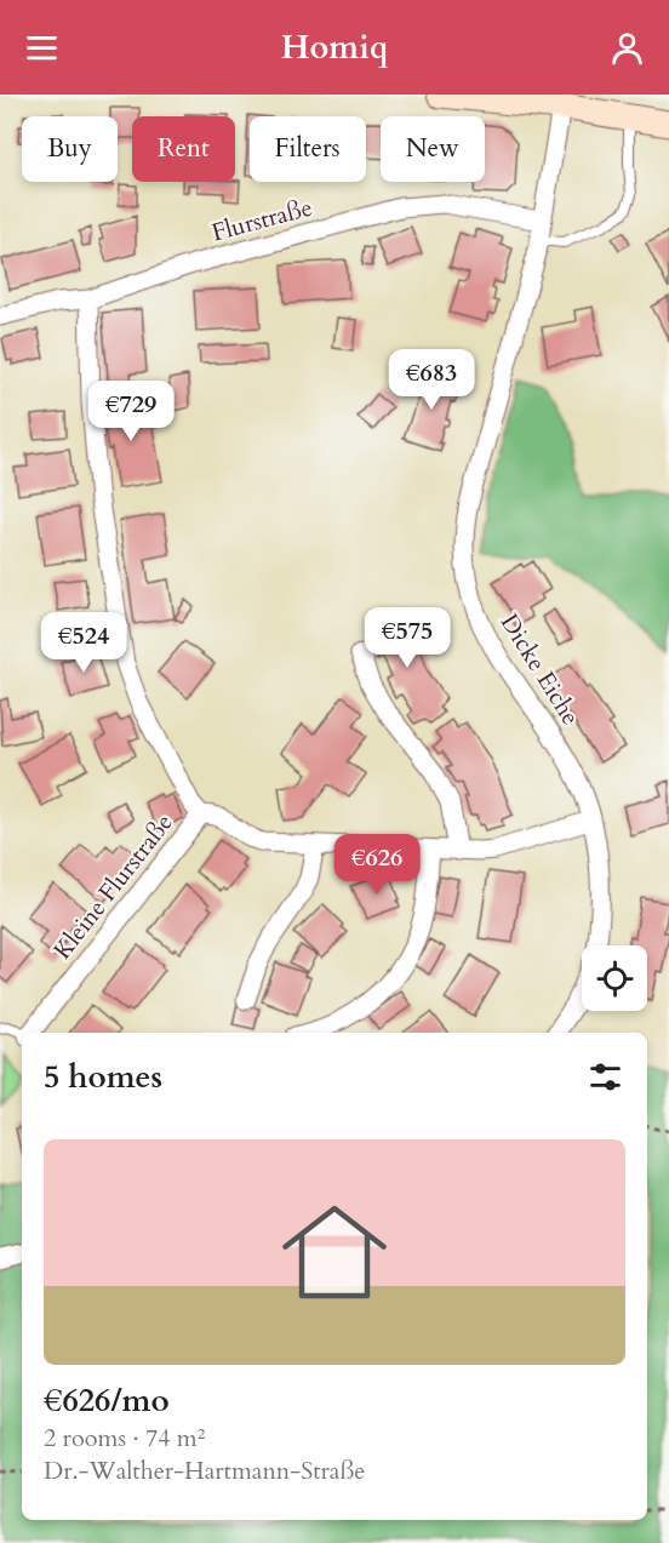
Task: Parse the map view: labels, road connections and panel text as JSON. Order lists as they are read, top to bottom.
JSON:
{
  "streets": {
    "street": ["Flurstraße", "Dicke Eiche", "Kleine Flurstraße"]
  },
  "crossings": [
    ["Flurstraße", "Dicke Eiche"],
    ["Flurstraße", "Kleine Flurstraße"]
  ],
  "page": {
    "header": "Homiq",
    "chip": [
      "Buy",
      "Rent",
      "Filters",
      "New"
    ],
    "price": [
      "€683",
      "€729",
      "€575",
      "€524",
      "€626"
    ],
    "heading": "5 homes",
    "list": [
      {
        "name": "€626/mo",
        "note": "2 rooms · 74 m² · Dr.-Walther-Hartmann-Straße"
      }
    ]
  }
}
